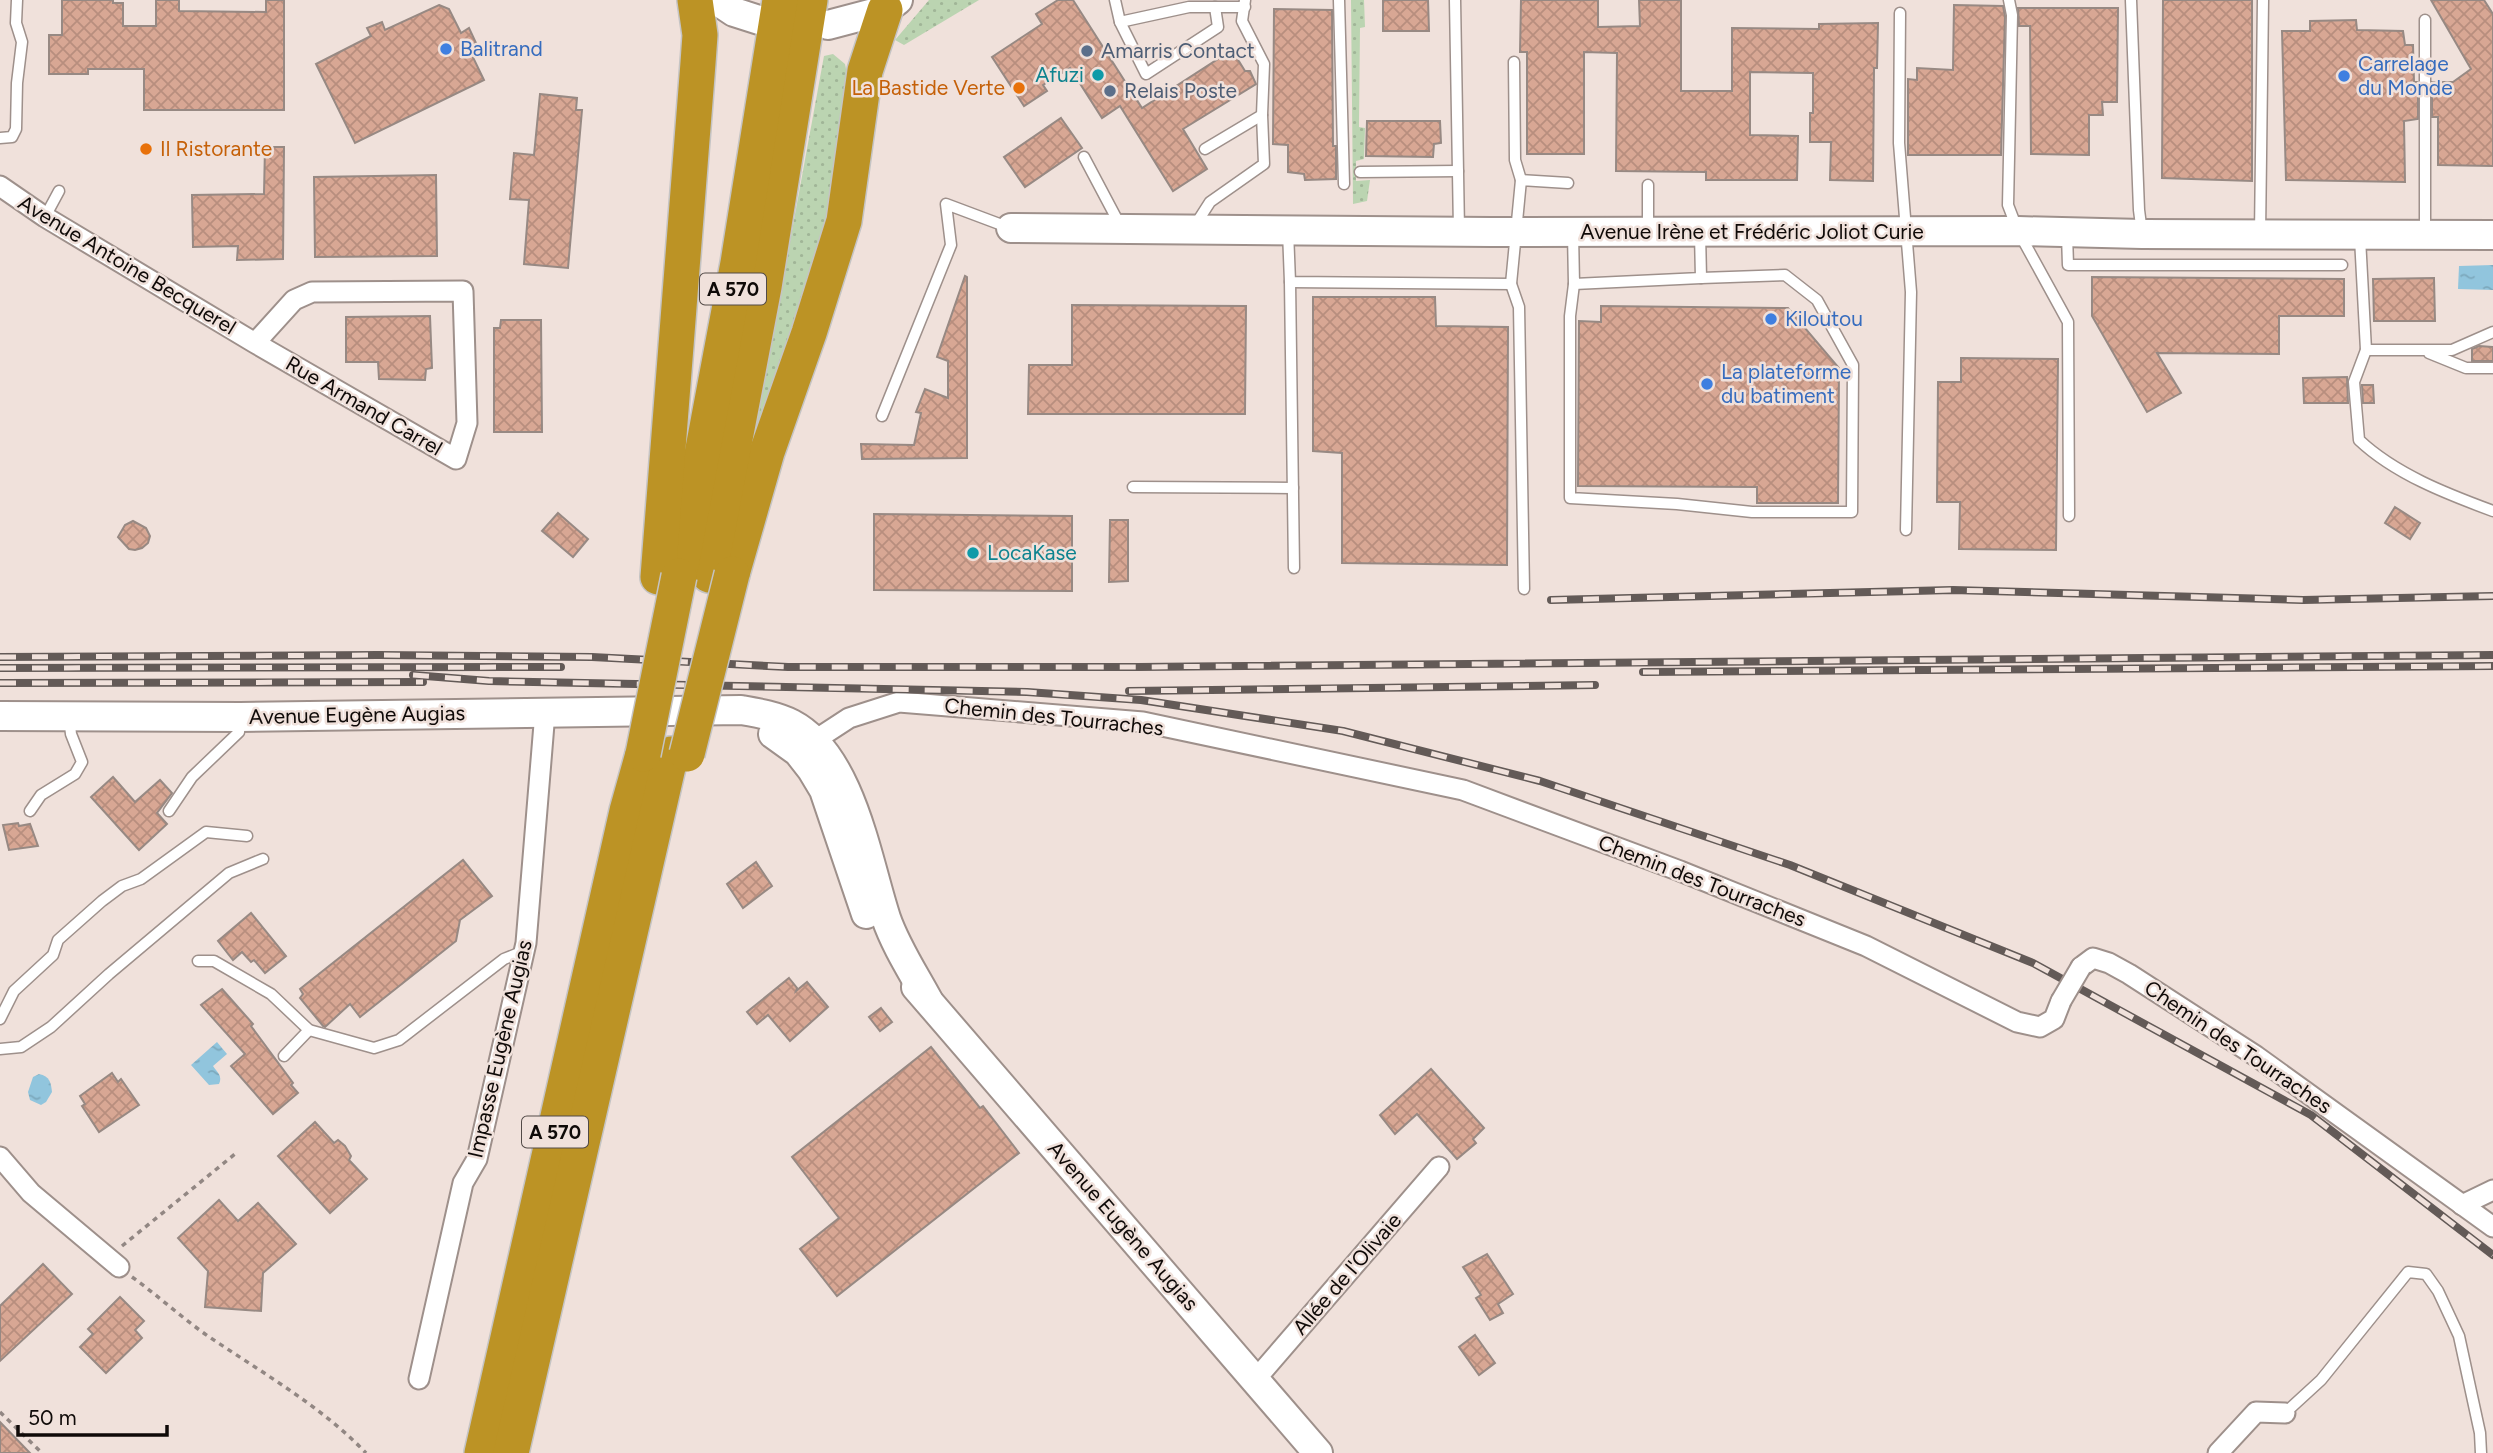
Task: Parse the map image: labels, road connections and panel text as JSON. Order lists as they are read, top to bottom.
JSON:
{
  "streets": {
    "highway": ["A 570"],
    "main road": ["Avenue Irène et Frédéric Joliot Curie", "Avenue Eugène Augias"],
    "street": [
      "Avenue Antoine Becquerel",
      "Rue Armand Carrel",
      "Chemin des Tourraches",
      "Impasse Eugène Augias",
      "Allée de l'Olivaie"
    ]
  },
  "crossings": [
    ["Avenue Antoine Becquerel", "Rue Armand Carrel"],
    ["Avenue Eugène Augias", "Chemin des Tourraches"],
    ["Avenue Eugène Augias", "Impasse Eugène Augias"],
    ["Avenue Eugène Augias", "Allée de l'Olivaie"]
  ],
  "places": [
    "Balitrand",
    "Amarris Contact",
    "Afuzi",
    "Carrelage du Monde",
    "La Bastide Verte",
    "Relais Poste",
    "Il Ristorante",
    "Kiloutou",
    "La plateforme du batiment",
    "LocaKase"
  ],
  "scale_bar": "50 m"
}
